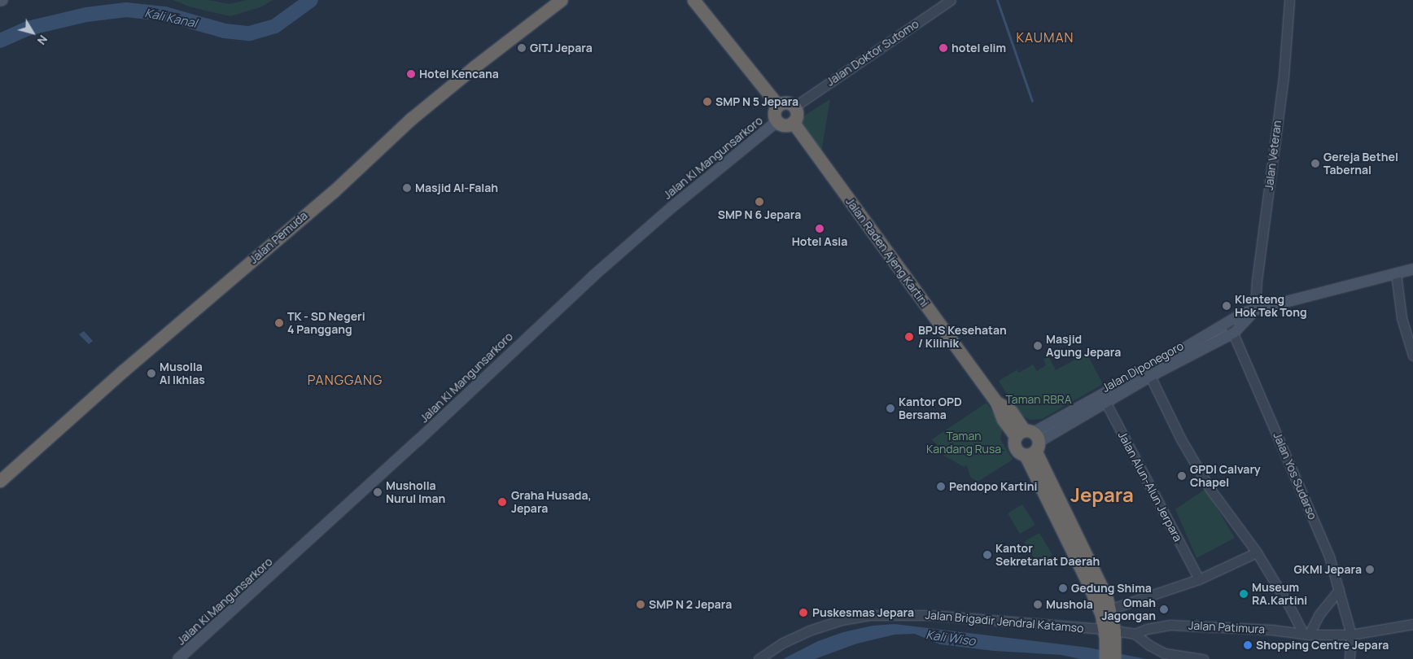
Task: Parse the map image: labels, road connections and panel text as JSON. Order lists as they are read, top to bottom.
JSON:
{
  "streets": {
    "highway": ["Jalan Pemuda", "Jalan Raden Ajeng Kartini"],
    "main road": ["Jalan Ki Mangunsarkoro", "Jalan Diponegoro"],
    "street": [
      "Jalan Doktor Sutomo",
      "Jalan Veteran",
      "Jalan Yos Sudarso",
      "Jalan Alun-Alun Jerpara",
      "Jalan Brigadir Jendral Katamso",
      "Jalan Patimura"
    ]
  },
  "crossings": [
    ["Jalan Doktor Sutomo", "Jalan Ki Mangunsarkoro"],
    ["Jalan Doktor Sutomo", "Jalan Raden Ajeng Kartini"],
    ["Jalan Veteran", "Jalan Diponegoro"],
    ["Jalan Ki Mangunsarkoro", "Jalan Raden Ajeng Kartini"],
    ["Jalan Raden Ajeng Kartini", "Jalan Diponegoro"],
    ["Jalan Raden Ajeng Kartini", "Jalan Brigadir Jendral Katamso"],
    ["Jalan Raden Ajeng Kartini", "Jalan Patimura"],
    ["Jalan Diponegoro", "Jalan Yos Sudarso"],
    ["Jalan Diponegoro", "Jalan Alun-Alun Jerpara"],
    ["Jalan Yos Sudarso", "Jalan Patimura"],
    ["Jalan Brigadir Jendral Katamso", "Jalan Patimura"]
  ],
  "districts": ["KAUMAN", "PANGGANG", "Jepara"],
  "water": ["Kali Kanal", "Kali Wiso"],
  "parks": ["Taman RBRA", "Taman Kandang Rusa"],
  "places": [
    "GITJ Jepara",
    "hotel elim",
    "Hotel Kencana",
    "SMP N 5 Jepara",
    "Gereja Bethel Tabernal",
    "Masjid Al-Falah",
    "SMP N 6 Jepara",
    "Hotel Asia",
    "Klenteng Hok Tek Tong",
    "TK - SD Negeri 4 Panggang",
    "BPJS Kesehatan / Kilinik",
    "Masjid Agung Jepara",
    "Musolla Al Ikhlas",
    "Kantor OPD Bersama",
    "GPDI Calvary Chapel",
    "Pendopo Kartini",
    "Musholla Nurul Iman",
    "Graha Husada, Jepara",
    "Kantor Sekretariat Daerah",
    "GKMI Jepara",
    "Gedung Shima",
    "Museum RA.Kartini",
    "SMP N 2 Jepara",
    "Mushola",
    "Omah Jagongan",
    "Puskesmas Jepara",
    "Shopping Centre Jepara"
  ],
  "north": "bottom right"
}
